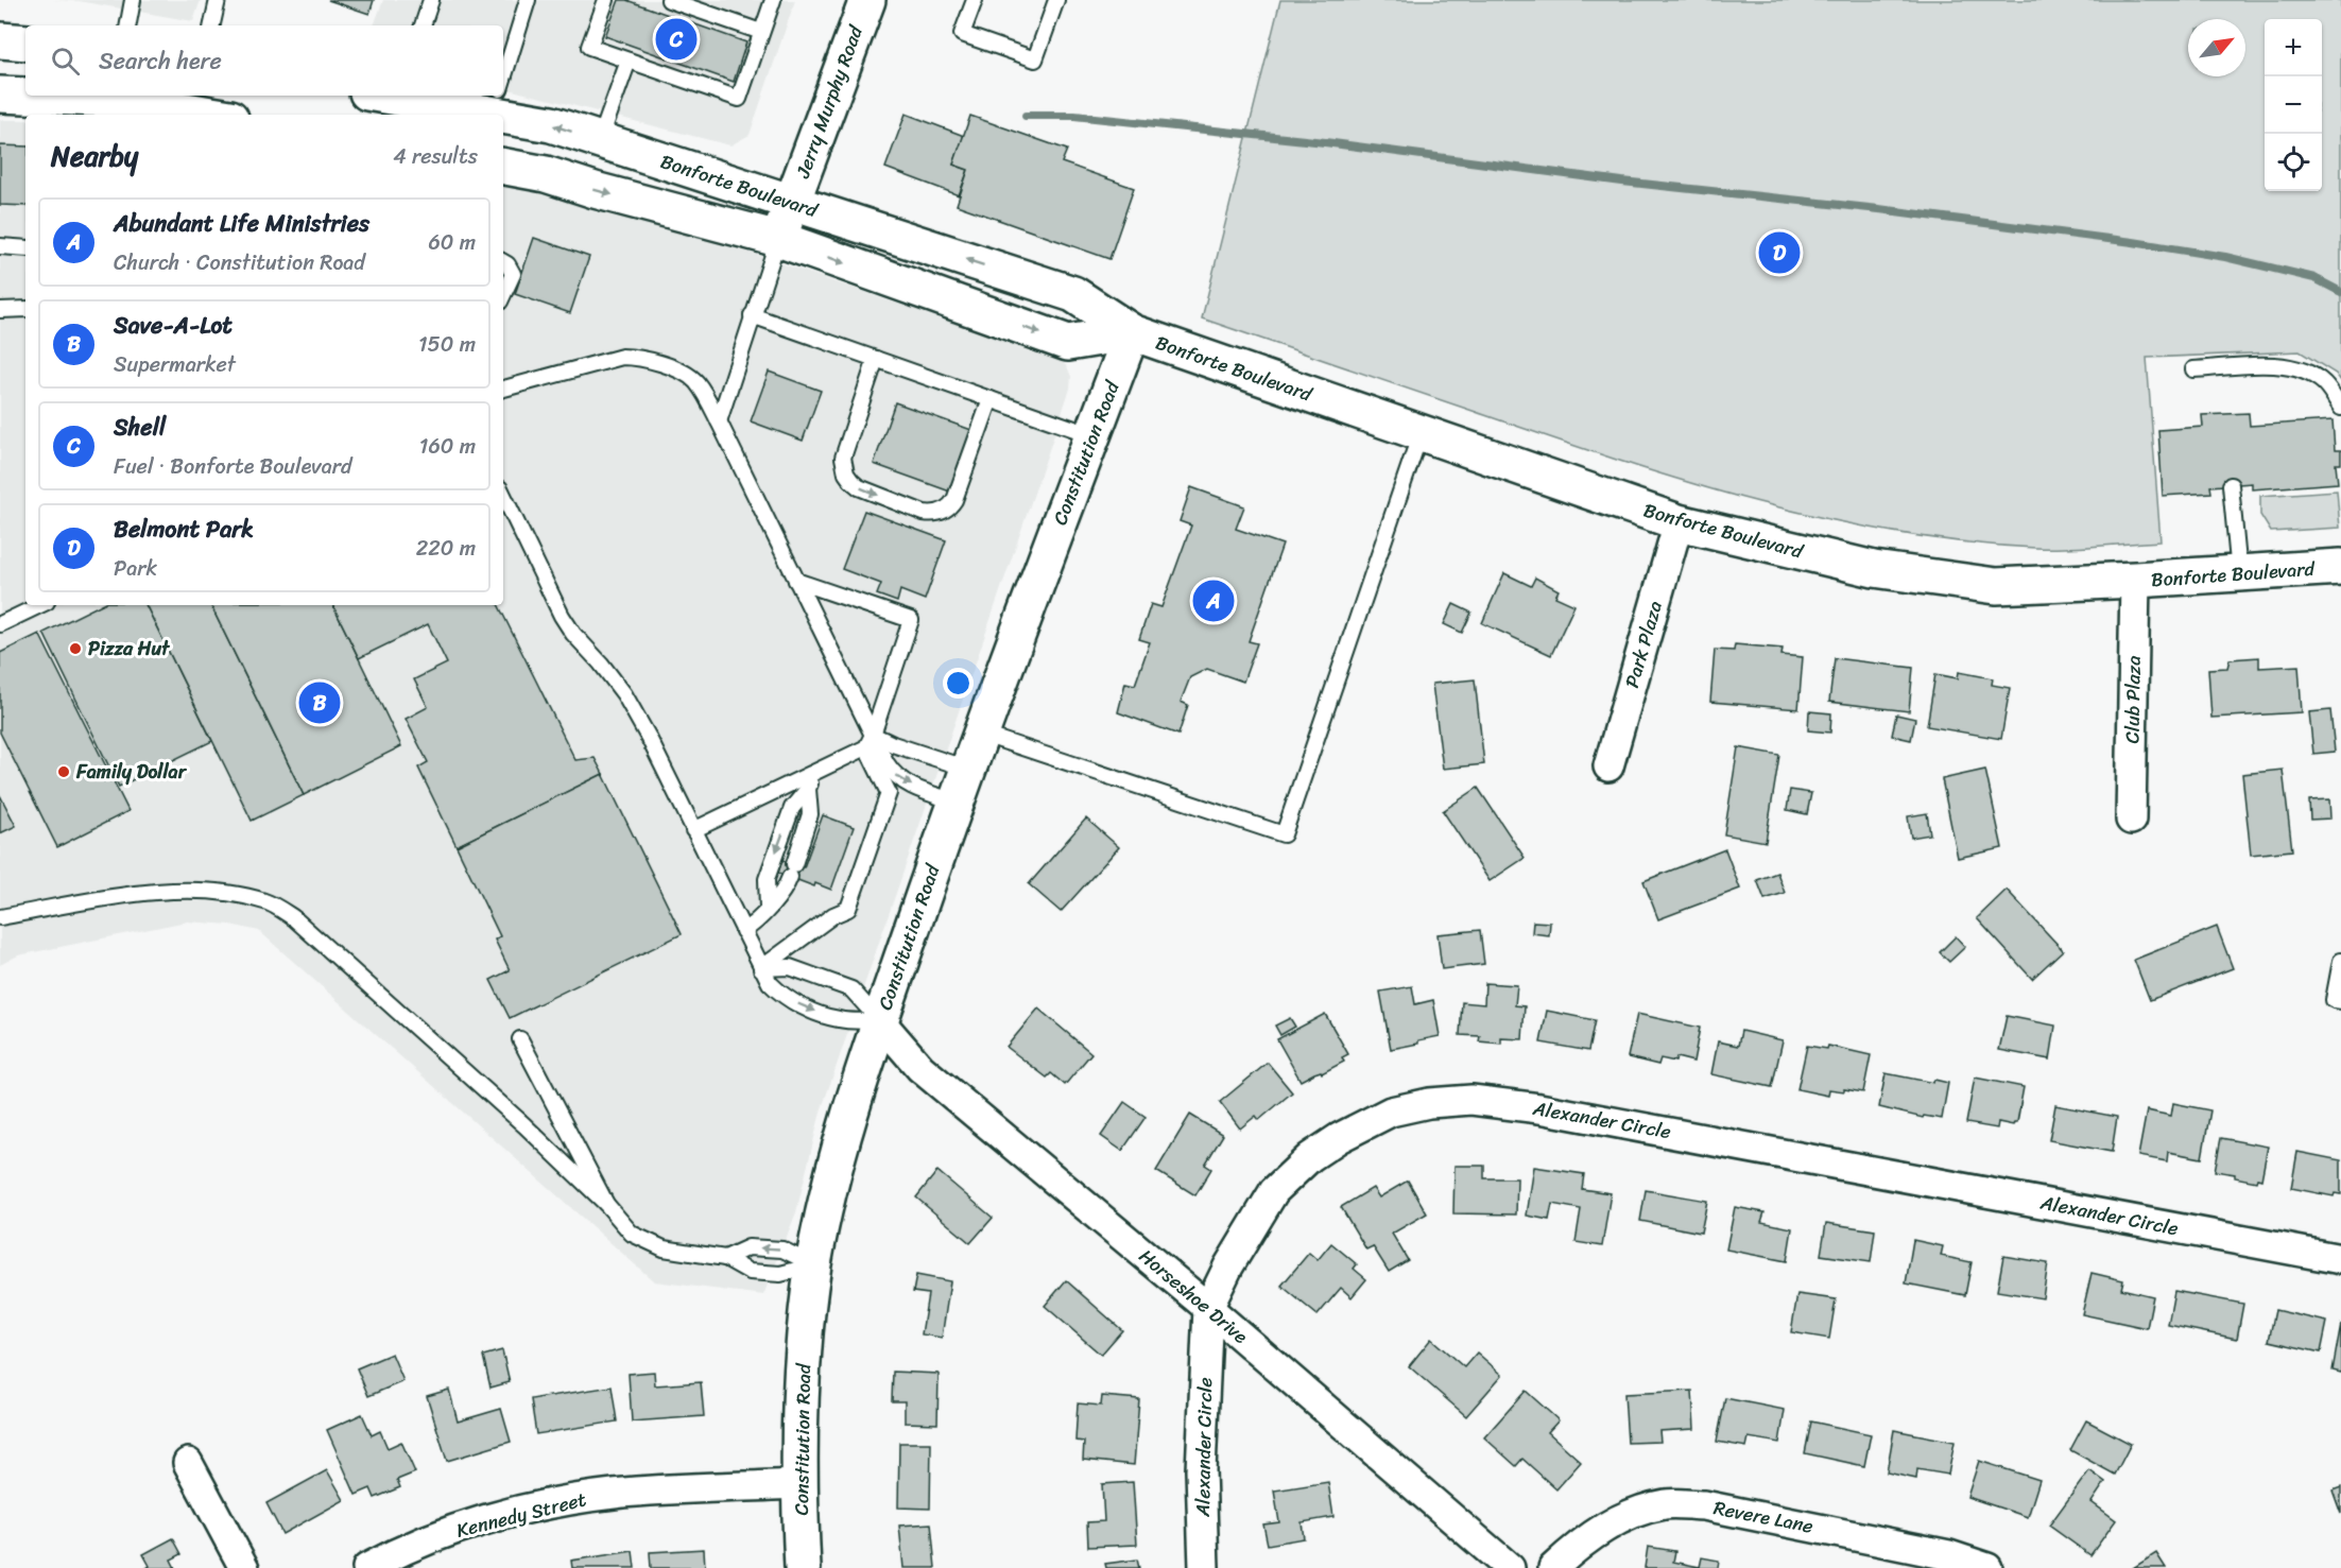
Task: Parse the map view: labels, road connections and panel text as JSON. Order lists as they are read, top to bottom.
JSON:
{
  "streets": {
    "main road": ["Jerry Murphy Road", "Bonforte Boulevard", "Constitution Road"],
    "street": [
      "Park Plaza",
      "Club Plaza",
      "Alexander Circle",
      "Horseshoe Drive",
      "Kennedy Street",
      "Revere Lane"
    ]
  },
  "crossings": [
    ["Jerry Murphy Road", "Bonforte Boulevard"],
    ["Bonforte Boulevard", "Constitution Road"],
    ["Bonforte Boulevard", "Park Plaza"],
    ["Bonforte Boulevard", "Club Plaza"],
    ["Constitution Road", "Horseshoe Drive"],
    ["Constitution Road", "Kennedy Street"],
    ["Alexander Circle", "Horseshoe Drive"]
  ],
  "places": ["Pizza Hut", "Family Dollar"],
  "north": "top right",
  "page": {
    "pins": [
      "C",
      "D",
      "A",
      "B"
    ],
    "map_buttons": ["+", "−"],
    "search": "Search here",
    "heading": ["Nearby", "4 results"],
    "list": [
      {
        "mark": "A",
        "name": "Abundant Life Ministries",
        "note": "Church · Constitution Road",
        "value": "60 m"
      },
      {
        "mark": "B",
        "name": "Save-A-Lot",
        "note": "Supermarket",
        "value": "150 m"
      },
      {
        "mark": "C",
        "name": "Shell",
        "note": "Fuel · Bonforte Boulevard",
        "value": "160 m"
      },
      {
        "mark": "D",
        "name": "Belmont Park",
        "note": "Park",
        "value": "220 m"
      }
    ]
  }
}
